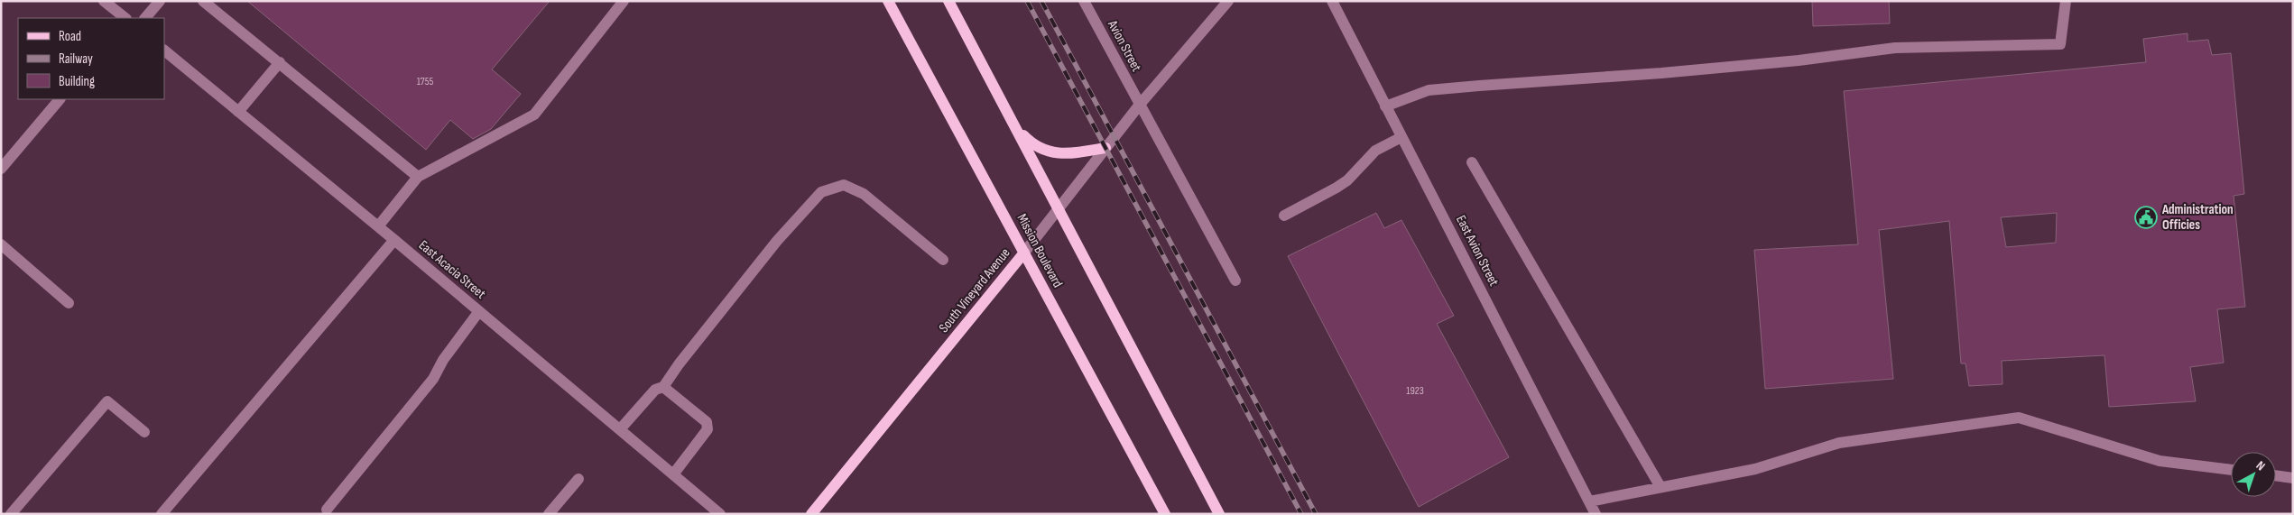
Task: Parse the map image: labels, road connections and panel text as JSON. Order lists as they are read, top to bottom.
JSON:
{
  "streets": {
    "main road": ["Mission Boulevard", "South Vineyard Avenue"],
    "street": ["Avion Street", "East Avion Street", "East Acacia Street"]
  },
  "crossings": [
    ["Avion Street", "South Vineyard Avenue"],
    ["Mission Boulevard", "South Vineyard Avenue"]
  ],
  "places": {
    "public building": ["Administration Officies"]
  },
  "house_numbers": ["1755", "1923"],
  "legend": ["Road", "Railway", "Building"],
  "north": "top right"
}
